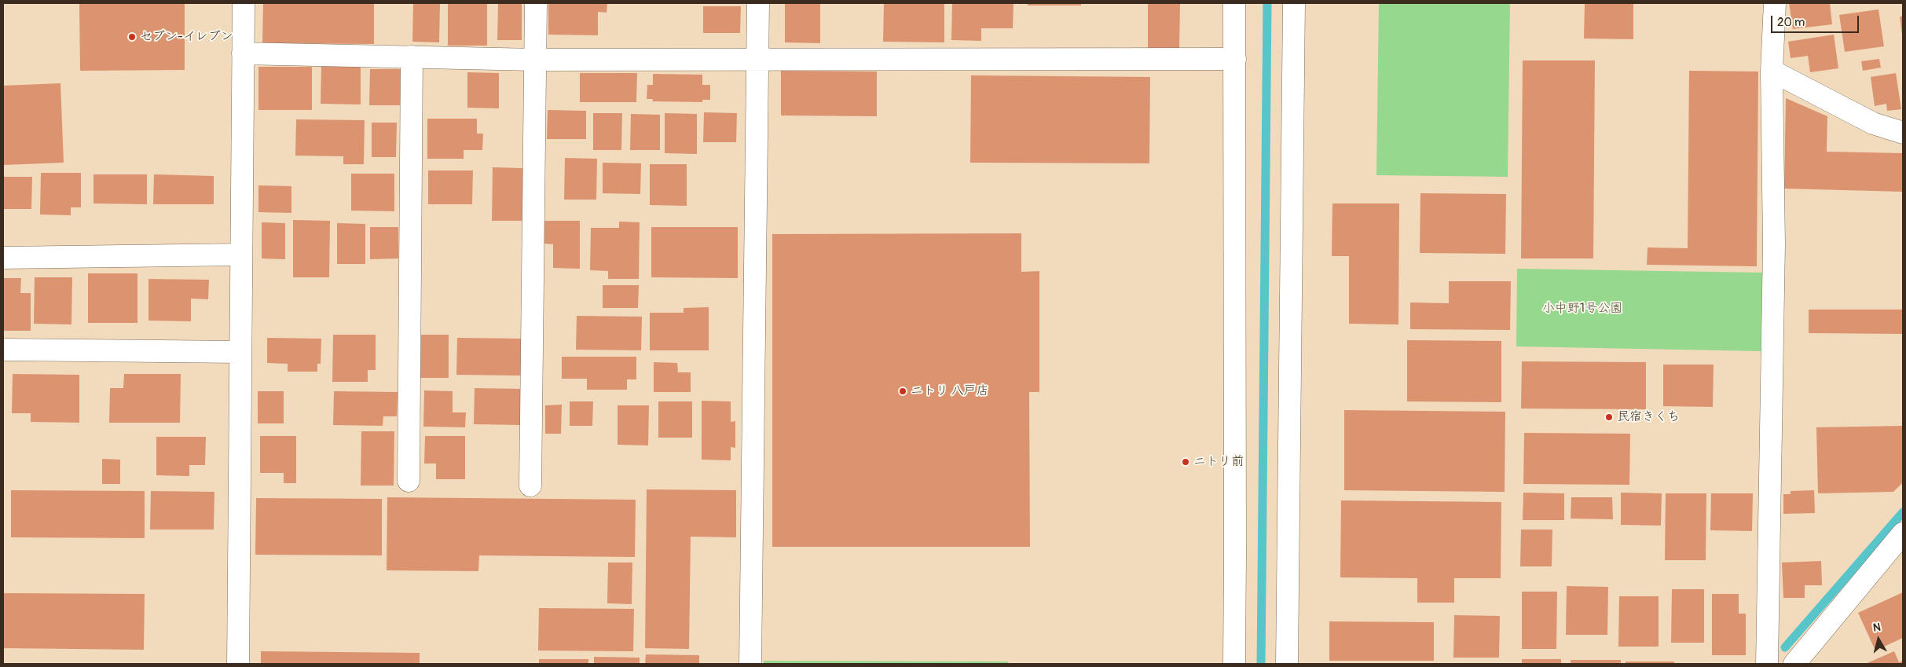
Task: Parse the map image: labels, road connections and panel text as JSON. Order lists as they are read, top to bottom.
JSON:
{
  "parks": ["小中野1号公園"],
  "places": [
    "セブン-イレブン",
    "ニトリ 八戸店",
    "民宿きくち",
    "ニトリ前"
  ],
  "scale_bar": "20 m",
  "north": "top"
}
